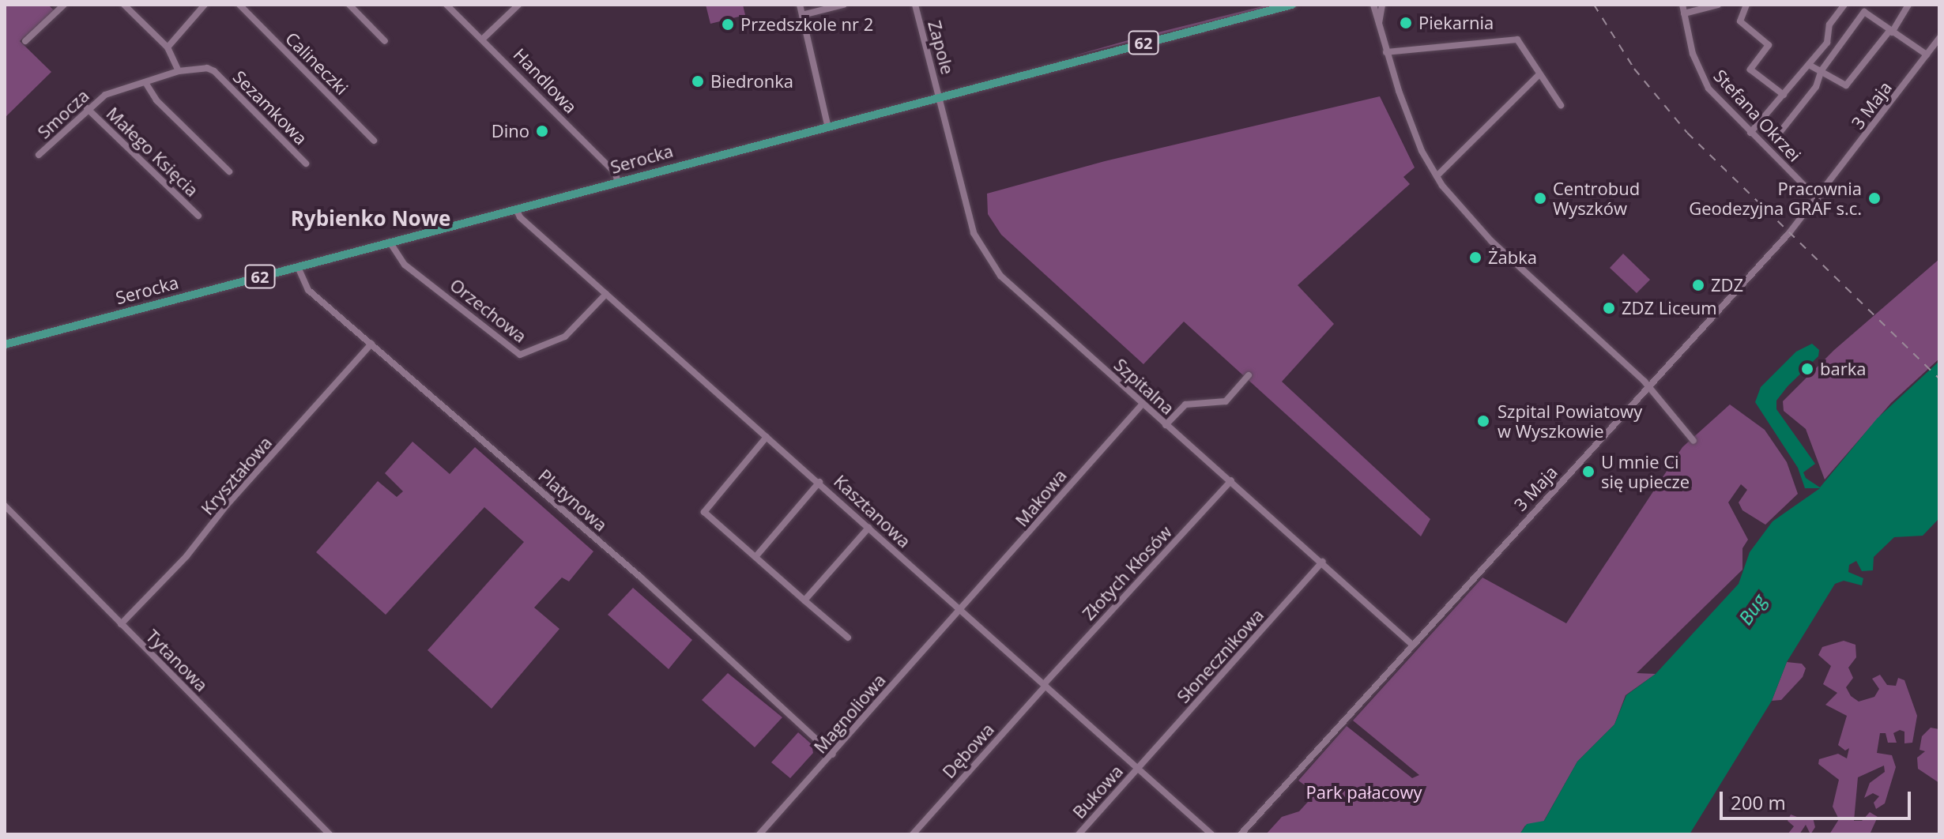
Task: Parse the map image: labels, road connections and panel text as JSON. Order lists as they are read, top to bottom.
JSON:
{
  "streets": {
    "main road": ["62", "Serocka"],
    "street": [
      "Zapole",
      "Calineczki",
      "Handlowa",
      "3 Maja",
      "Sezamkowa",
      "Smocza",
      "Stefana Okrzei",
      "Małego Księcia",
      "Orzechowa",
      "Szpitalna",
      "Kryształowa",
      "Makowa",
      "Platynowa",
      "Kasztanowa",
      "Złotych Kłosów",
      "Słonecznikowa",
      "Tytanowa",
      "Magnoliowa",
      "Dębowa",
      "Bukowa"
    ]
  },
  "crossings": [
    ["Zapole", "Serocka"],
    ["Zapole", "Szpitalna"],
    ["Handlowa", "Serocka"],
    ["3 Maja", "Stefana Okrzei"],
    ["3 Maja", "Szpitalna"],
    ["Sezamkowa", "Smocza"],
    ["Smocza", "Małego Księcia"],
    ["Serocka", "Orzechowa"],
    ["Serocka", "Szpitalna"],
    ["Serocka", "Platynowa"],
    ["Serocka", "Kasztanowa"],
    ["Orzechowa", "Kasztanowa"],
    ["Szpitalna", "Makowa"],
    ["Szpitalna", "Złotych Kłosów"],
    ["Szpitalna", "Słonecznikowa"],
    ["Kryształowa", "Platynowa"],
    ["Kryształowa", "Tytanowa"],
    ["Makowa", "Kasztanowa"],
    ["Makowa", "Magnoliowa"],
    ["Platynowa", "Magnoliowa"],
    ["Kasztanowa", "Złotych Kłosów"],
    ["Kasztanowa", "Słonecznikowa"],
    ["Kasztanowa", "Magnoliowa"],
    ["Kasztanowa", "Dębowa"],
    ["Kasztanowa", "Bukowa"],
    ["Złotych Kłosów", "Dębowa"],
    ["Słonecznikowa", "Bukowa"]
  ],
  "districts": ["Rybienko Nowe"],
  "water": ["Bug"],
  "parks": ["Park pałacowy"],
  "places": [
    "Piekarnia",
    "Przedszkole nr 2",
    "Biedronka",
    "Dino",
    "Centrobud Wyszków",
    "Pracownia Geodezyjna GRAF s.c.",
    "Żabka",
    "ZDZ",
    "ZDZ Liceum",
    "barka",
    "Szpital Powiatowy w Wyszkowie",
    "U mnie Ci się upiecze"
  ],
  "scale_bar": "200 m"
}
